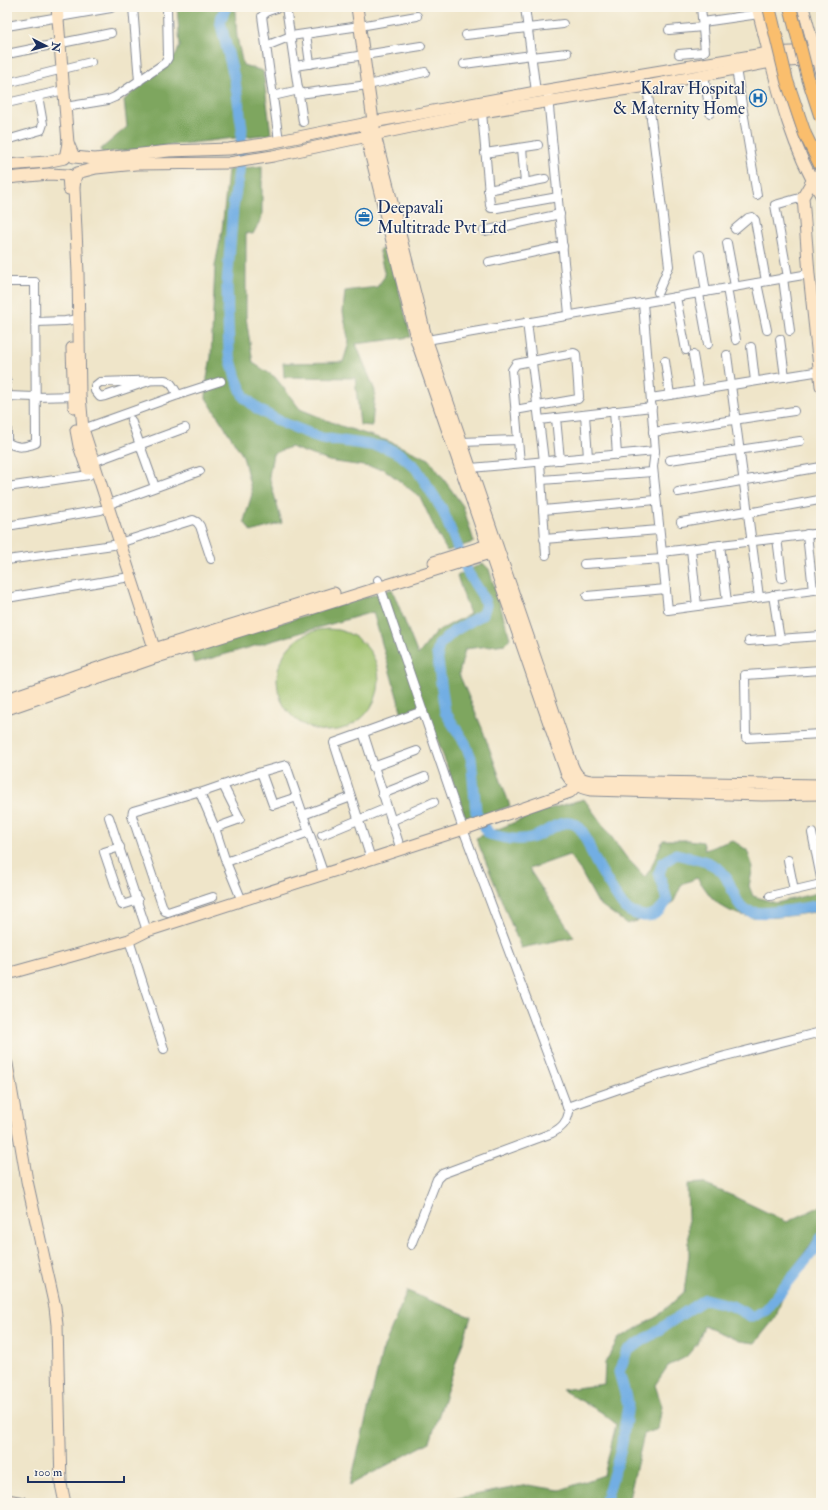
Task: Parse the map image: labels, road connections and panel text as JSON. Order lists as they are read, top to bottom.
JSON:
{
  "places": {
    "hospital": ["Kalrav Hospital & Maternity Home"],
    "office": ["Deepavali Multitrade Pvt Ltd"]
  },
  "scale_bar": "100 m",
  "north": "right"
}
